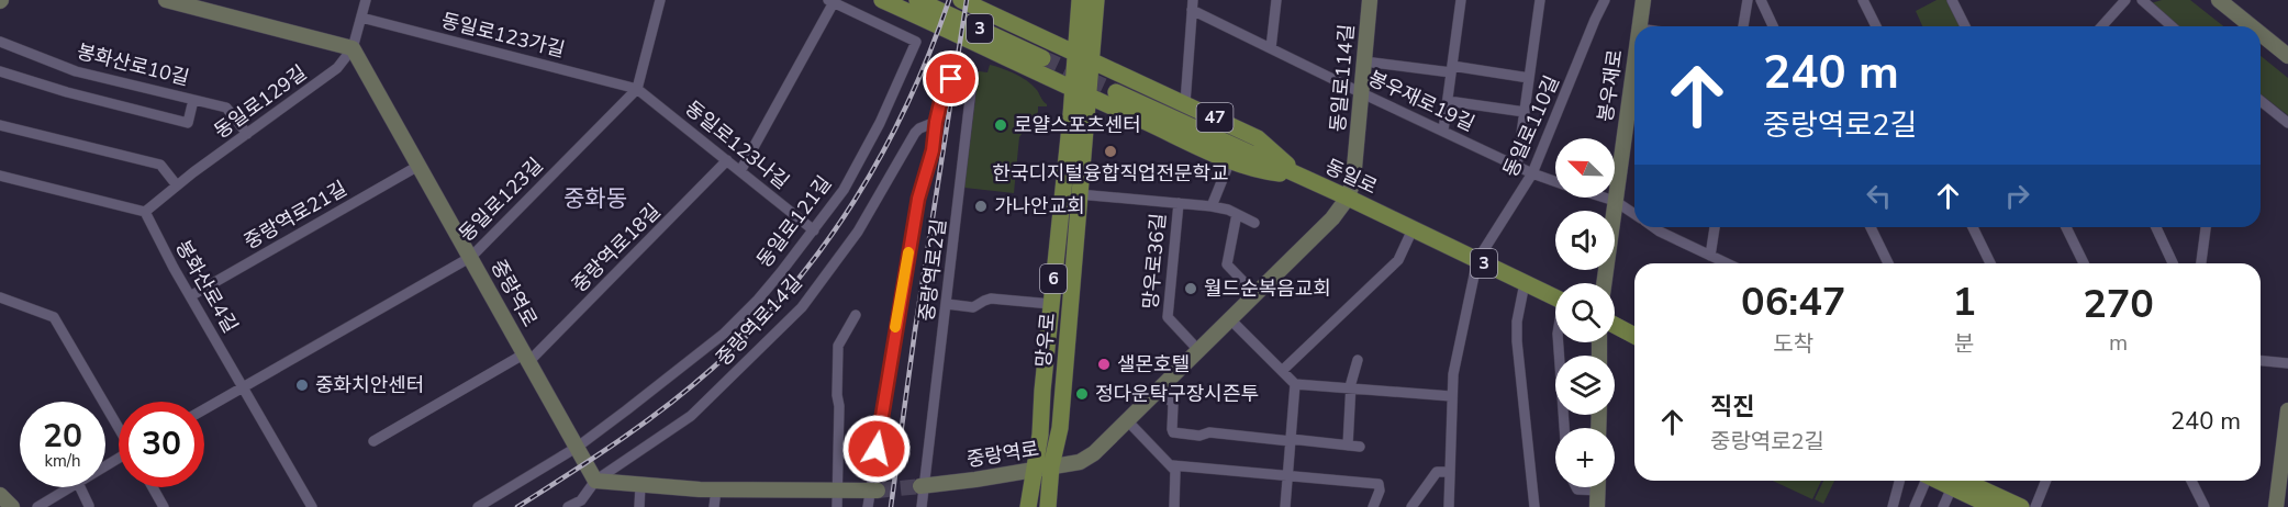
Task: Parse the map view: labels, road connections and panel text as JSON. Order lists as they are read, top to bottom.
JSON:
{
  "streets": {
    "main road": [
      "3",
      "47",
      "동일로",
      "6",
      "망우로"
    ],
    "street": [
      "동일로123가길",
      "봉화산로10길",
      "동일로114길",
      "봉우재로",
      "봉우재로19길",
      "동일로129길",
      "동일로110길",
      "동일로123나길",
      "동일로123길",
      "중랑역로21길",
      "동일로121길",
      "중랑역로18길",
      "망우로36길",
      "중랑역로2길",
      "봉화산로4길",
      "중랑역로",
      "중랑역로14길"
    ]
  },
  "crossings": [
    ["동일로123가길", "동일로129길"],
    ["동일로123가길", "동일로123나길"],
    ["동일로123가길", "동일로123길"],
    ["봉화산로10길", "동일로129길"],
    ["동일로114길", "봉우재로19길"],
    ["동일로114길", "동일로"],
    ["봉우재로", "봉우재로19길"],
    ["봉우재로19길", "동일로110길"],
    ["동일로129길", "봉화산로4길"],
    ["동일로129길", "중랑역로"],
    ["47", "동일로"],
    ["47", "망우로"],
    ["동일로110길", "동일로"],
    ["동일로123나길", "동일로123길"],
    ["동일로123나길", "동일로121길"],
    ["동일로123나길", "중랑역로18길"],
    ["동일로123길", "봉화산로4길"],
    ["동일로123길", "중랑역로"],
    ["중랑역로21길", "봉화산로4길"],
    ["중랑역로21길", "중랑역로"],
    ["동일로121길", "중랑역로"],
    ["중랑역로18길", "중랑역로"],
    ["중랑역로2길", "중랑역로"],
    ["중랑역로2길", "중랑역로14길"],
    ["중랑역로2길", "망우로"],
    ["중랑역로", "중랑역로14길"],
    ["중랑역로", "망우로"]
  ],
  "districts": ["중화동"],
  "places": [
    "로얄스포츠센터",
    "한국디지털융합직업전문학교",
    "가나안교회",
    "월드순복음교회",
    "샐몬호텔",
    "중화치안센터",
    "정다운탁구장시즌투"
  ],
  "north": "top left",
  "page": {
    "turn": ["240 m", "중랑역로2길"],
    "map_buttons": "+",
    "eta": [
      "06:47",
      "도착",
      "1",
      "분",
      "270",
      "m"
    ],
    "list": [
      {
        "name": "직진",
        "note": "중랑역로2길",
        "value": "240 m"
      }
    ],
    "speed": "20 km/h",
    "limit": "30"
  }
}
